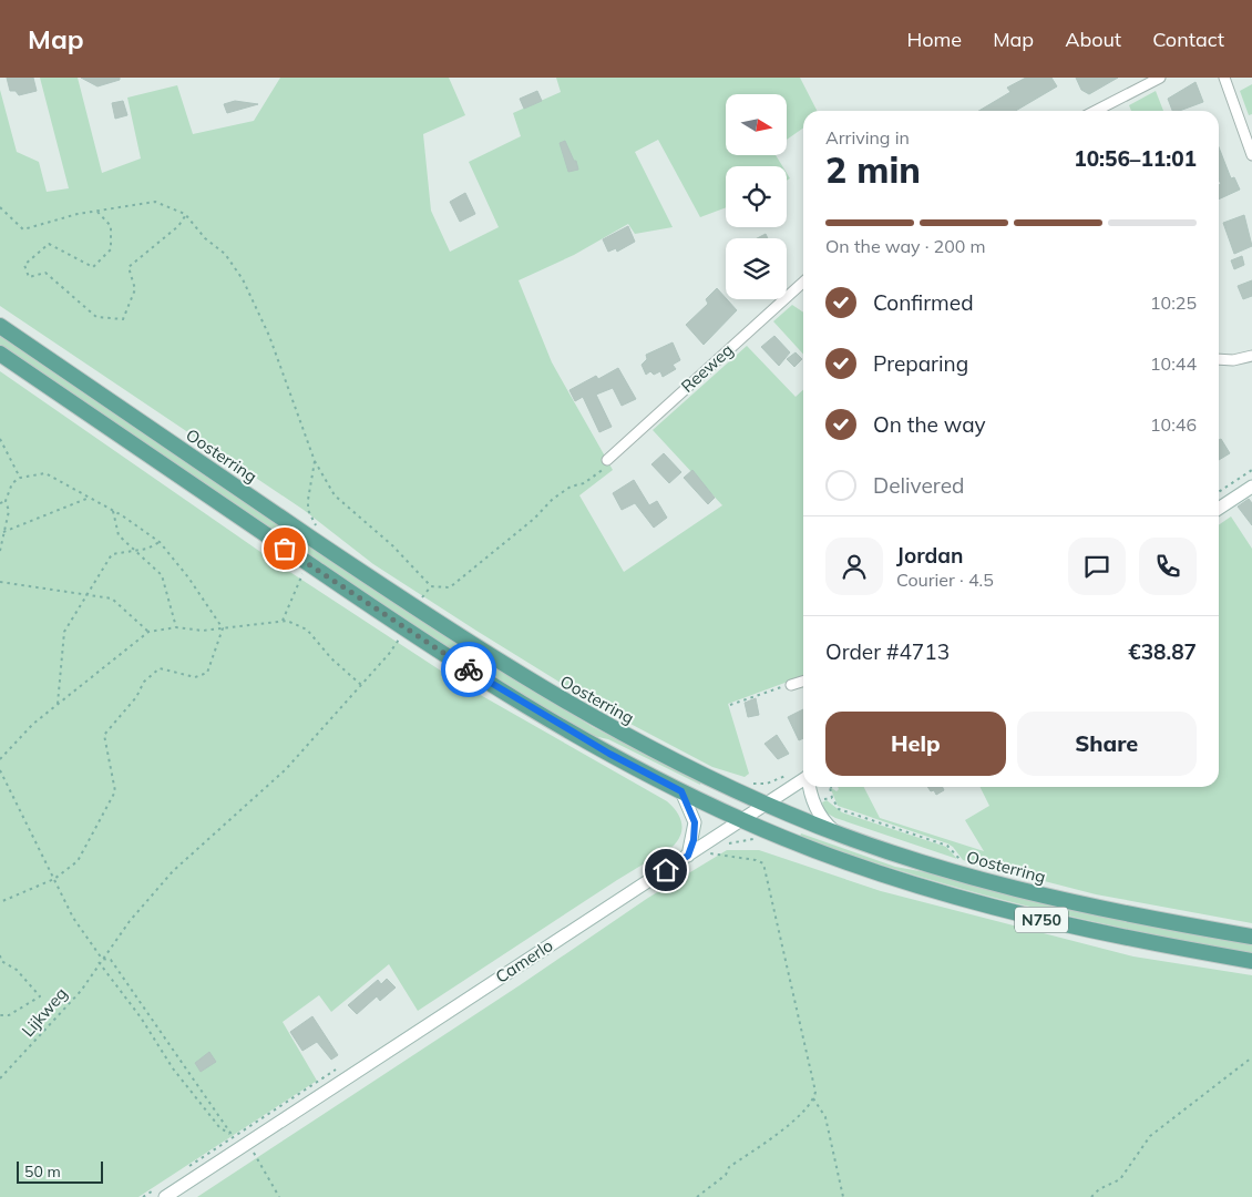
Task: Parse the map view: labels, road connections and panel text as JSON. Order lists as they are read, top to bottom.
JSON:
{
  "streets": {
    "main road": ["Oosterring", "N750", "Camerlo"],
    "street": ["Reeweg"],
    "path": ["Lijkweg"]
  },
  "crossings": [
    ["Oosterring", "Camerlo"],
    ["N750", "Camerlo"]
  ],
  "scale_bar": "50 m",
  "north": "right",
  "page": {
    "header": "Map",
    "nav": [
      "Home",
      "Map",
      "About",
      "Contact"
    ],
    "heading": ["2 min", "Arriving in", "10:56–11:01"],
    "panel": [
      "Jordan",
      "Courier · 4.5",
      "Order #4713",
      "€38.87"
    ],
    "bar": "On the way · 200 m",
    "list": [
      ["Confirmed", "10:25"],
      ["Preparing", "10:44"],
      ["On the way", "10:46"],
      "Delivered"
    ],
    "buttons": ["Help", "Share"],
    "scale": "50 m"
  }
}
